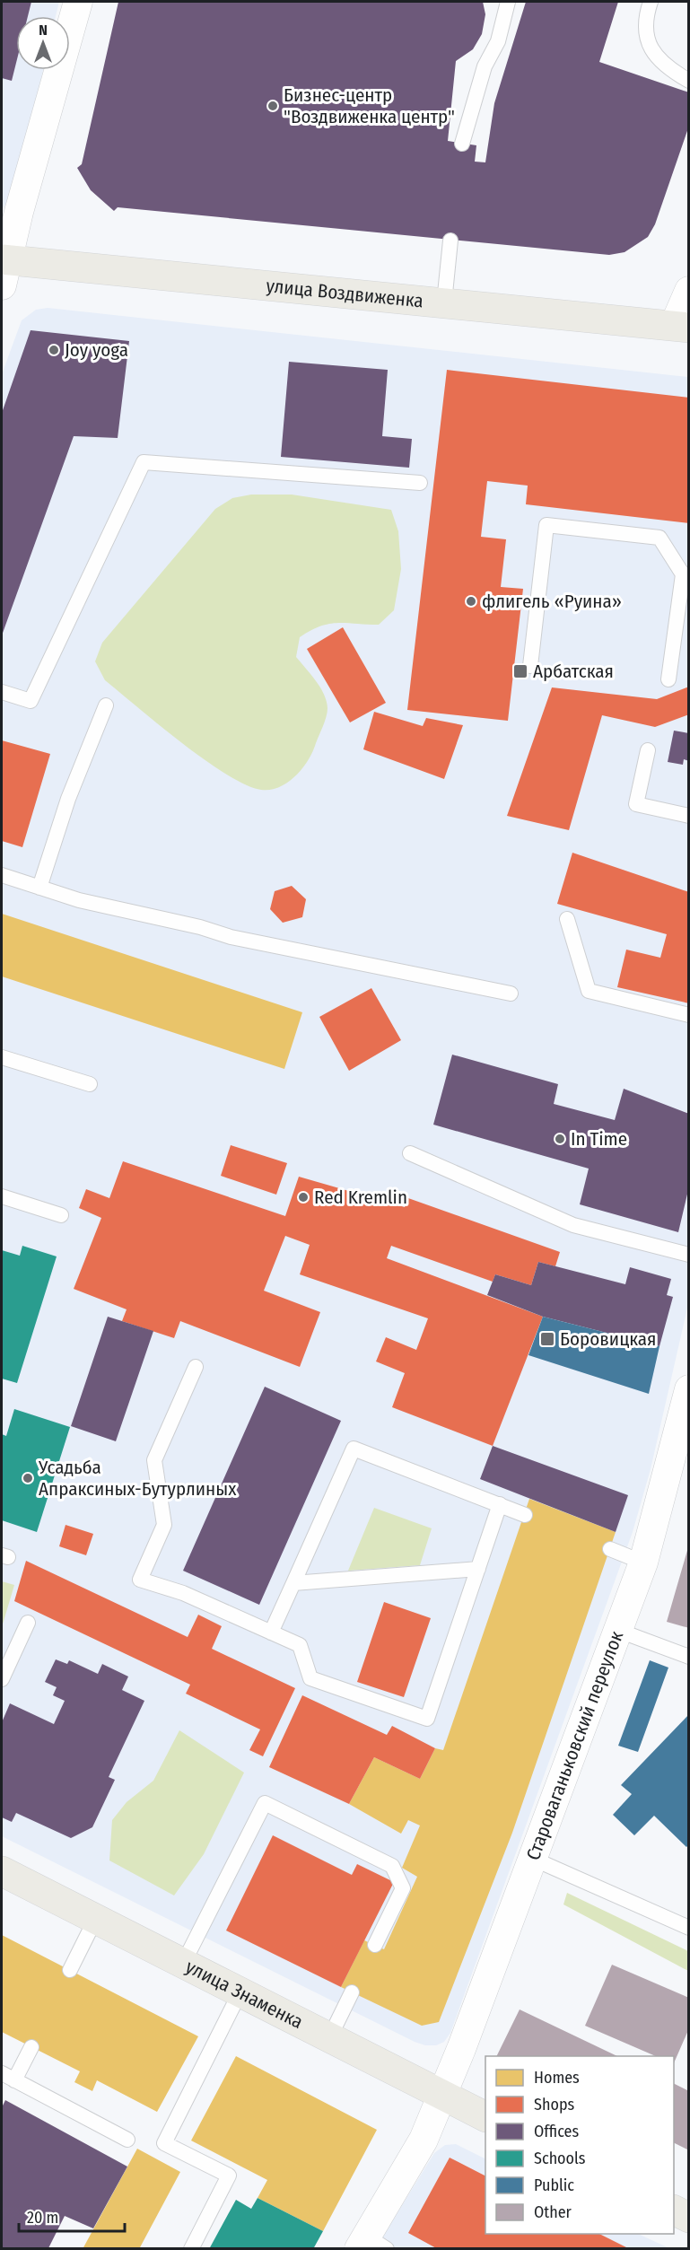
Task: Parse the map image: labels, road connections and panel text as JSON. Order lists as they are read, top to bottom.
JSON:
{
  "streets": {
    "main road": ["улица Воздвиженка", "улица Знаменка"],
    "street": ["Староваганьковский переулок"]
  },
  "crossings": [
    ["Староваганьковский переулок", "улица Знаменка"]
  ],
  "places": {
    "other": [
      "Бизнес-центр \"Воздвиженка центр\"",
      "Joy yoga",
      "флигель «Руина»",
      "In Time",
      "Red Kremlin",
      "Усадьба Апраксиных-Бутурлиных"
    ],
    "transit": ["Арбатская", "Боровицкая"]
  },
  "legend": [
    "Homes",
    "Shops",
    "Offices",
    "Schools",
    "Public",
    "Other"
  ],
  "scale_bar": "20 m",
  "north": "top"
}
